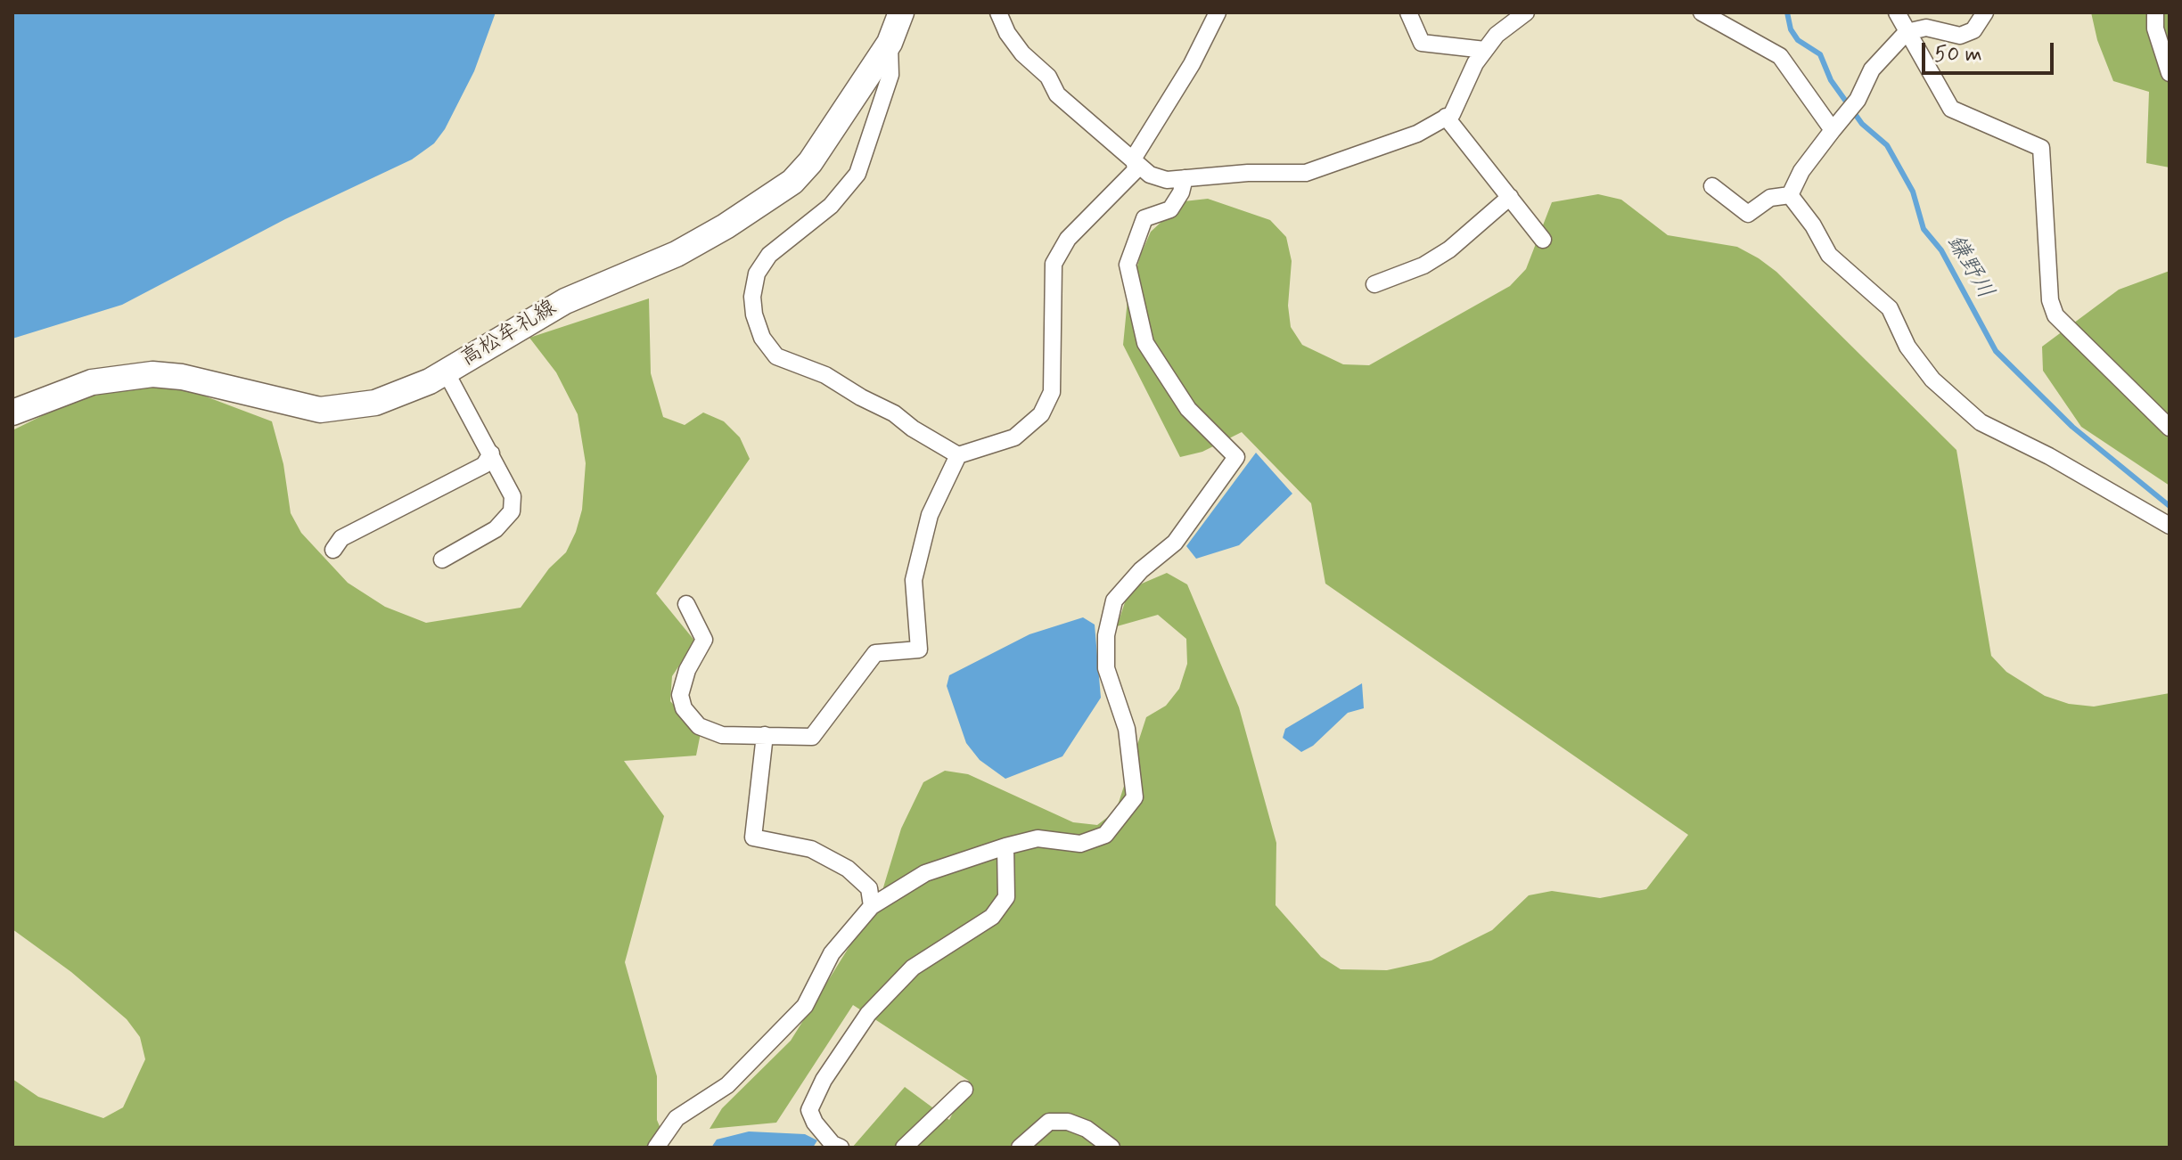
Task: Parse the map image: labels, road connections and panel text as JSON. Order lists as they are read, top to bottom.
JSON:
{
  "streets": {
    "main road": ["高松牟礼線"]
  },
  "water": ["鎌野川"],
  "scale_bar": "50 m"
}
